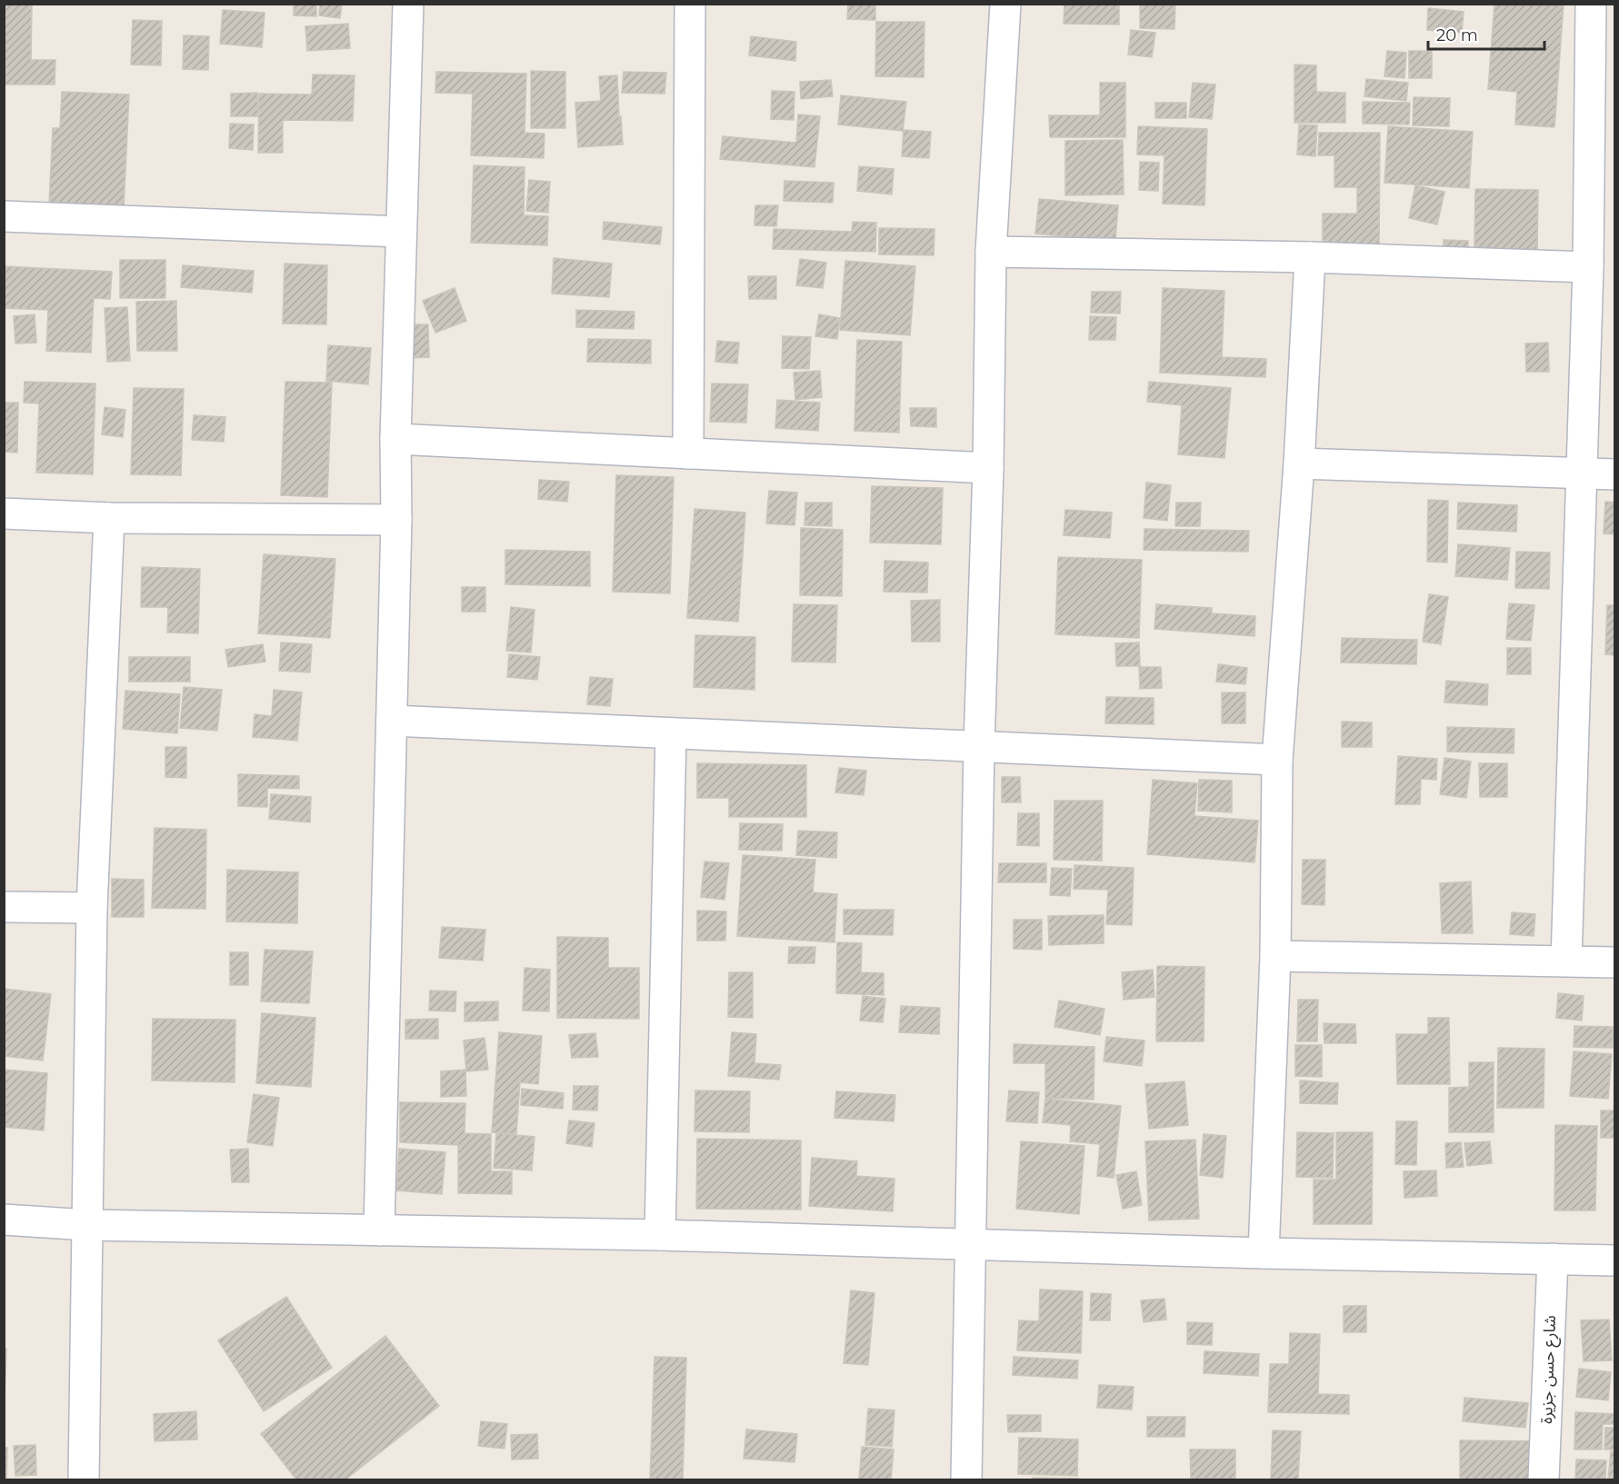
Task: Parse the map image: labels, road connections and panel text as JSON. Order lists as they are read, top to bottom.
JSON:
{
  "streets": {
    "street": ["شارع حسن جزيرة"]
  },
  "scale_bar": "20 m"
}
